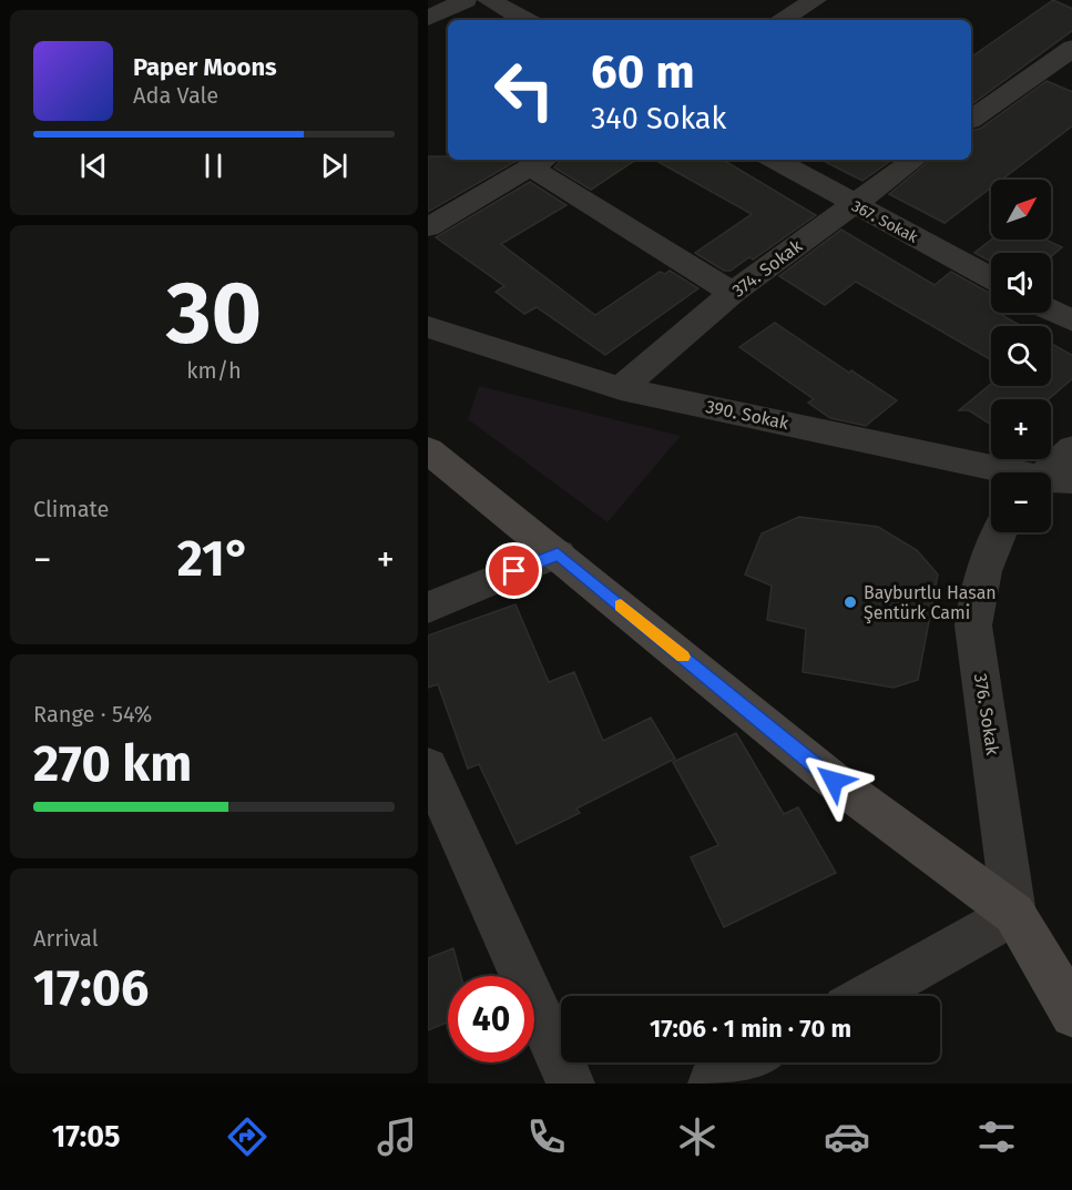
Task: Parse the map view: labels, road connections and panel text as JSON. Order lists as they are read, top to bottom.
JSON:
{
  "streets": {
    "street": [
      "367. Sokak",
      "374. Sokak",
      "390. Sokak",
      "376. Sokak"
    ]
  },
  "crossings": [
    ["367. Sokak", "374. Sokak"],
    ["374. Sokak", "390. Sokak"]
  ],
  "places": ["Bayburtlu Hasan Şentürk Cami"],
  "north": "top right",
  "page": {
    "turn": ["60 m", "340 Sokak"],
    "song": ["Paper Moons", "Ada Vale"],
    "map_buttons": ["+", "−"],
    "tile": [
      ["30", "km/h"],
      "Climate",
      ["Range · 54%", "270 km"],
      ["Arrival", "17:06"]
    ],
    "heat": ["−", "21°", "+"],
    "limit": "40",
    "trip": "17:06 · 1 min · 70 m",
    "tabs": "17:05"
  }
}
